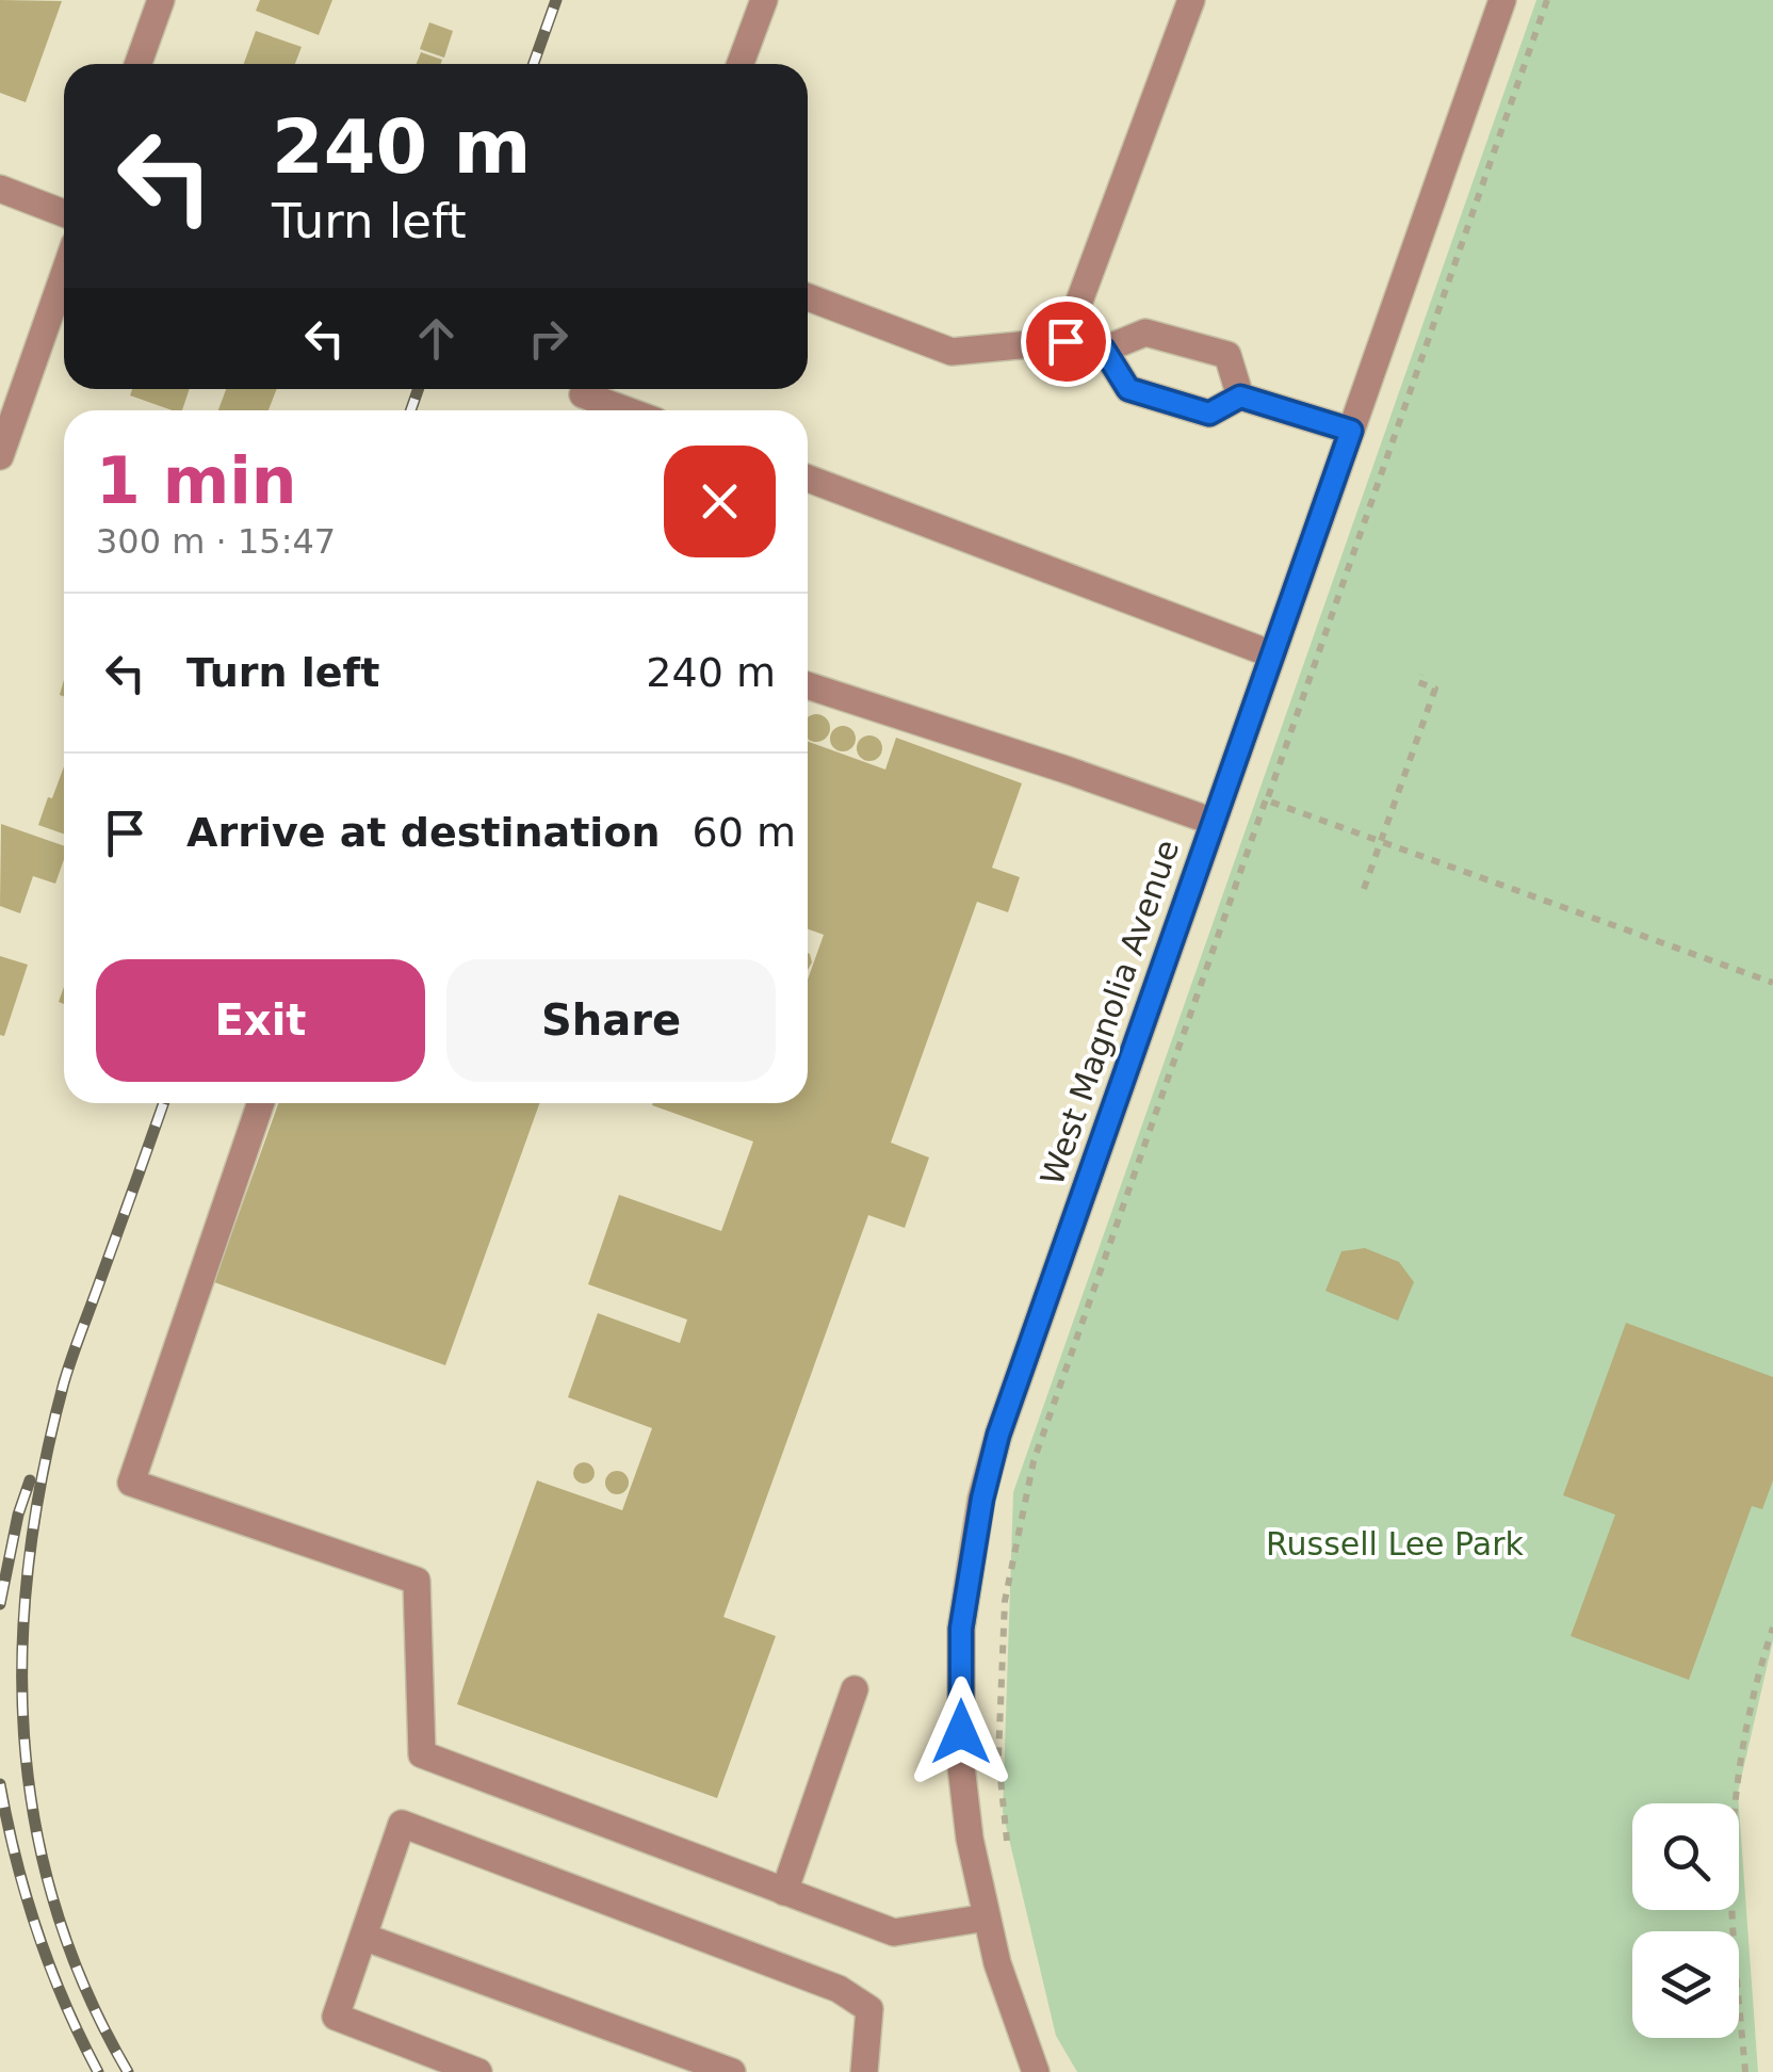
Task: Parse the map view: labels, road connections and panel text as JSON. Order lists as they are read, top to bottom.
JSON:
{
  "streets": {
    "street": ["West Magnolia Avenue"]
  },
  "parks": ["Russell Lee Park"],
  "page": {
    "turn": ["240 m", "Turn left"],
    "heading": ["1 min", "300 m · 15:47"],
    "list": [
      {
        "name": "Turn left",
        "value": "240 m"
      },
      {
        "name": "Arrive at destination",
        "value": "60 m"
      }
    ],
    "buttons": ["Exit", "Share"]
  }
}
